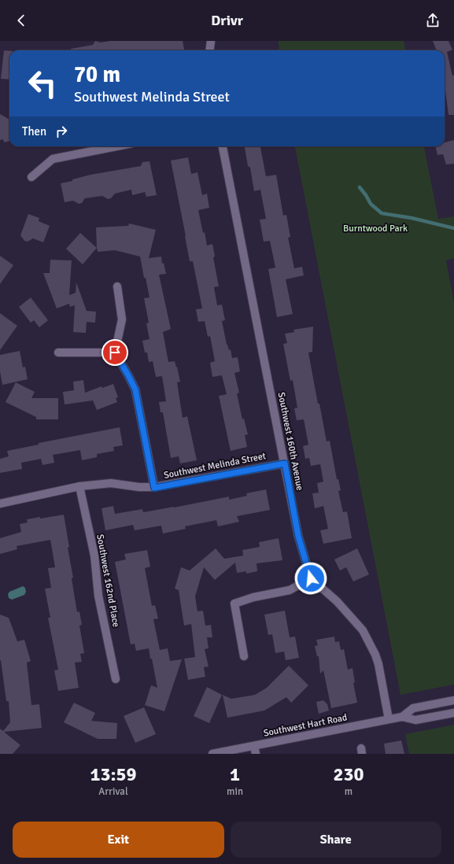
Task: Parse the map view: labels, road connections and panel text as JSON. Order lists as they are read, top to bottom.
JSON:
{
  "streets": {
    "street": [
      "Southwest 160th Avenue",
      "Southwest Melinda Street",
      "Southwest 162nd Place",
      "Southwest Hart Road"
    ]
  },
  "crossings": [
    ["Southwest 160th Avenue", "Southwest Melinda Street"],
    ["Southwest Melinda Street", "Southwest 162nd Place"]
  ],
  "parks": ["Burntwood Park"],
  "page": {
    "header": "Drivr",
    "turn": ["70 m", "Southwest Melinda Street"],
    "then": "Then",
    "eta": [
      "13:59",
      "Arrival",
      "1",
      "min",
      "230",
      "m"
    ],
    "buttons": ["Exit", "Share"]
  }
}
